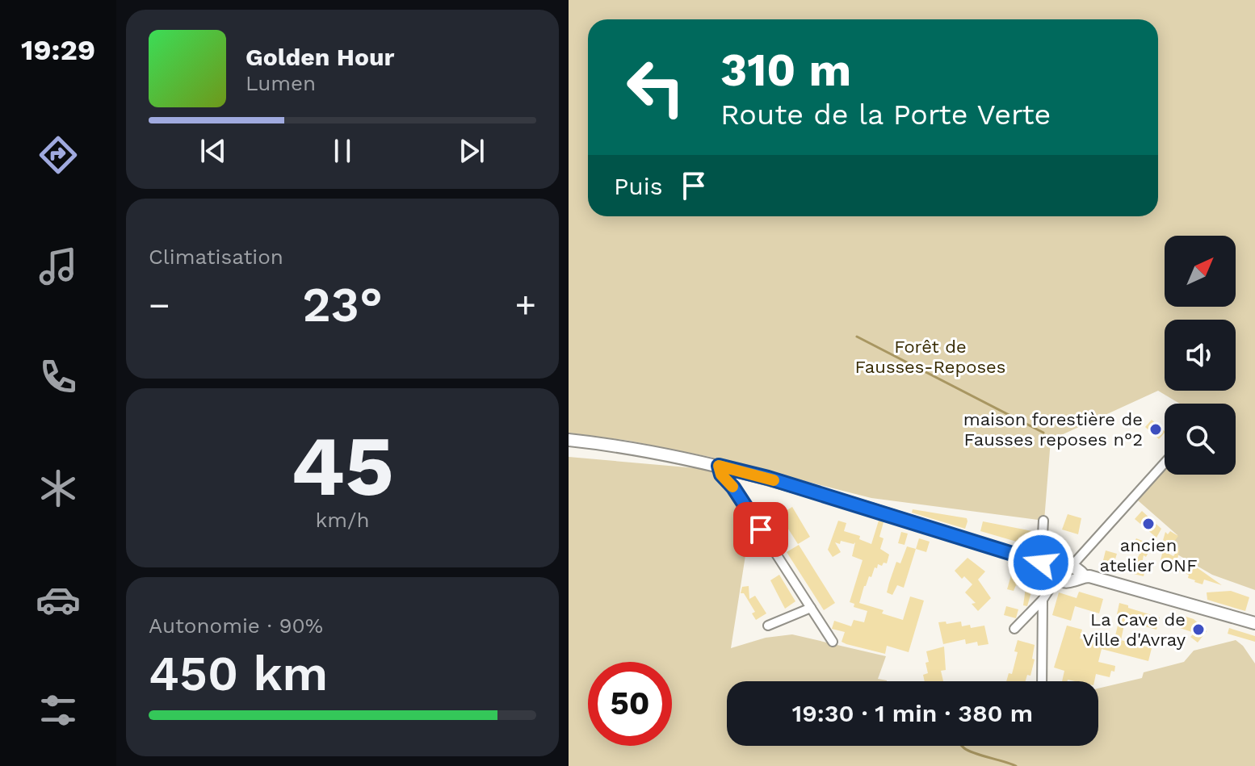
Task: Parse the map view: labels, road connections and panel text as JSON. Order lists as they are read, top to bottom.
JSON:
{
  "parks": ["Forêt de Fausses-Reposes"],
  "places": ["maison forestière de Fausses reposes n°2", "ancien atelier ONF", "La Cave de Ville d'Avray"],
  "north": "top right",
  "page": {
    "tabs": "19:29",
    "turn": ["310 m", "Route de la Porte Verte"],
    "song": ["Golden Hour", "Lumen"],
    "then": "Puis",
    "tile": [
      "Climatisation",
      ["45", "km/h"],
      ["Autonomie · 90%", "450 km"]
    ],
    "heat": ["−", "23°", "+"],
    "limit": "50",
    "trip": "19:30 · 1 min · 380 m"
  }
}
